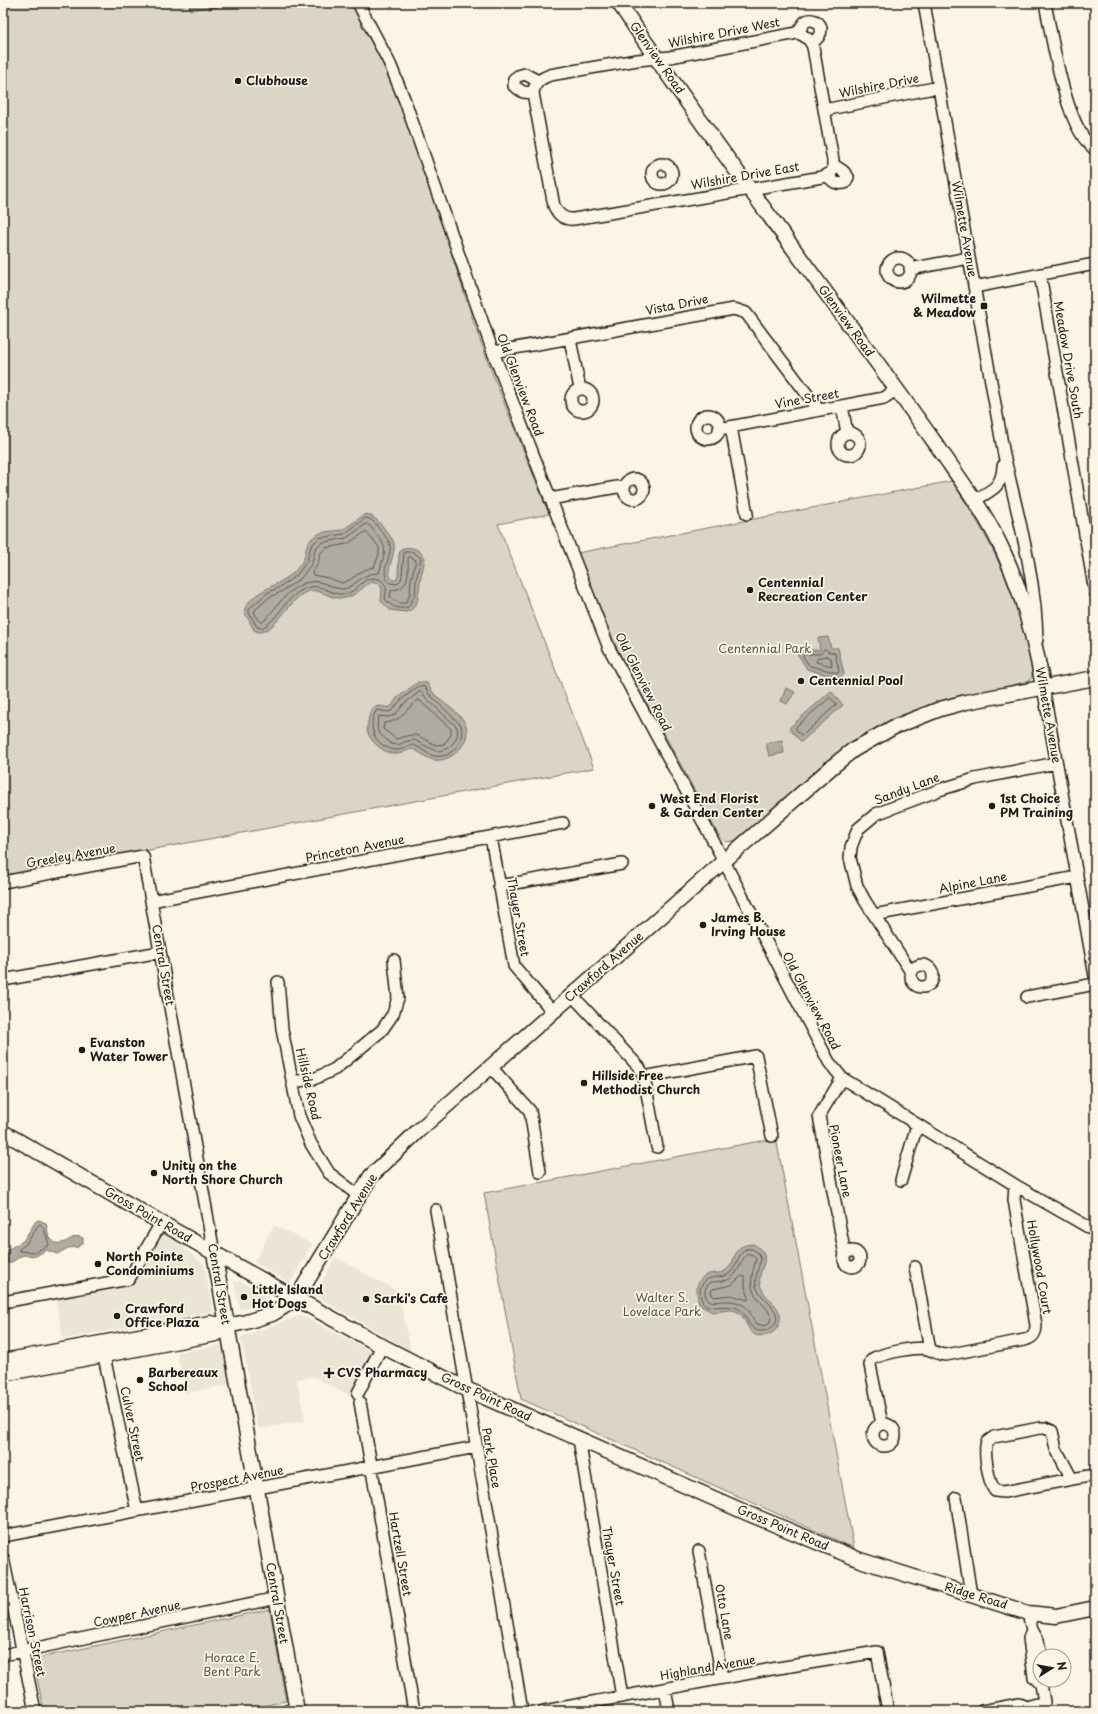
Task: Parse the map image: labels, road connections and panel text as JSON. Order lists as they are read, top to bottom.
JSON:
{
  "streets": {
    "main road": [
      "Glenview Road",
      "Wilmette Avenue",
      "Central Street",
      "Crawford Avenue",
      "Gross Point Road",
      "Ridge Road"
    ],
    "street": [
      "Wilshire Drive West",
      "Wilshire Drive",
      "Wilshire Drive East",
      "Vista Drive",
      "Meadow Drive South",
      "Old Glenview Road",
      "Vine Street",
      "Sandy Lane",
      "Princeton Avenue",
      "Greeley Avenue",
      "Alpine Lane",
      "Thayer Street",
      "Hillside Road",
      "Pioneer Lane",
      "Hollywood Court",
      "Culver Street",
      "Park Place",
      "Prospect Avenue",
      "Hartzell Street",
      "Otto Lane",
      "Cowper Avenue",
      "Harrison Street",
      "Highland Avenue"
    ]
  },
  "crossings": [
    ["Wilshire Drive West", "Glenview Road"],
    ["Glenview Road", "Wilshire Drive East"],
    ["Glenview Road", "Wilmette Avenue"],
    ["Glenview Road", "Vine Street"],
    ["Wilshire Drive", "Wilmette Avenue"],
    ["Wilmette Avenue", "Sandy Lane"],
    ["Wilmette Avenue", "Alpine Lane"],
    ["Wilmette Avenue", "Crawford Avenue"],
    ["Vista Drive", "Old Glenview Road"],
    ["Vista Drive", "Vine Street"],
    ["Old Glenview Road", "Crawford Avenue"],
    ["Old Glenview Road", "Pioneer Lane"],
    ["Old Glenview Road", "Hollywood Court"],
    ["Sandy Lane", "Alpine Lane"],
    ["Princeton Avenue", "Thayer Street"],
    ["Princeton Avenue", "Central Street"],
    ["Greeley Avenue", "Central Street"],
    ["Thayer Street", "Crawford Avenue"],
    ["Thayer Street", "Gross Point Road"],
    ["Thayer Street", "Highland Avenue"],
    ["Central Street", "Crawford Avenue"],
    ["Central Street", "Gross Point Road"],
    ["Central Street", "Prospect Avenue"],
    ["Central Street", "Cowper Avenue"],
    ["Crawford Avenue", "Hillside Road"],
    ["Crawford Avenue", "Gross Point Road"],
    ["Crawford Avenue", "Culver Street"],
    ["Gross Point Road", "Park Place"],
    ["Gross Point Road", "Hartzell Street"],
    ["Gross Point Road", "Ridge Road"],
    ["Culver Street", "Prospect Avenue"],
    ["Park Place", "Prospect Avenue"],
    ["Prospect Avenue", "Hartzell Street"],
    ["Otto Lane", "Highland Avenue"],
    ["Cowper Avenue", "Harrison Street"]
  ],
  "parks": ["Centennial Park", "Walter S. Lovelace Park", "Horace E. Bent Park"],
  "places": {
    "other": [
      "Clubhouse",
      "Centennial Recreation Center",
      "Centennial Pool",
      "West End Florist & Garden Center",
      "1st Choice PM Training",
      "James B. Irving House",
      "Evanston Water Tower",
      "Hillside Free Methodist Church",
      "Unity on the North Shore Church",
      "North Pointe Condominiums",
      "Little Island Hot Dogs",
      "Sarki's Cafe",
      "Crawford Office Plaza",
      "Barbereaux School"
    ],
    "transit": ["Wilmette & Meadow"],
    "health": ["CVS Pharmacy"]
  },
  "north": "right"
}
